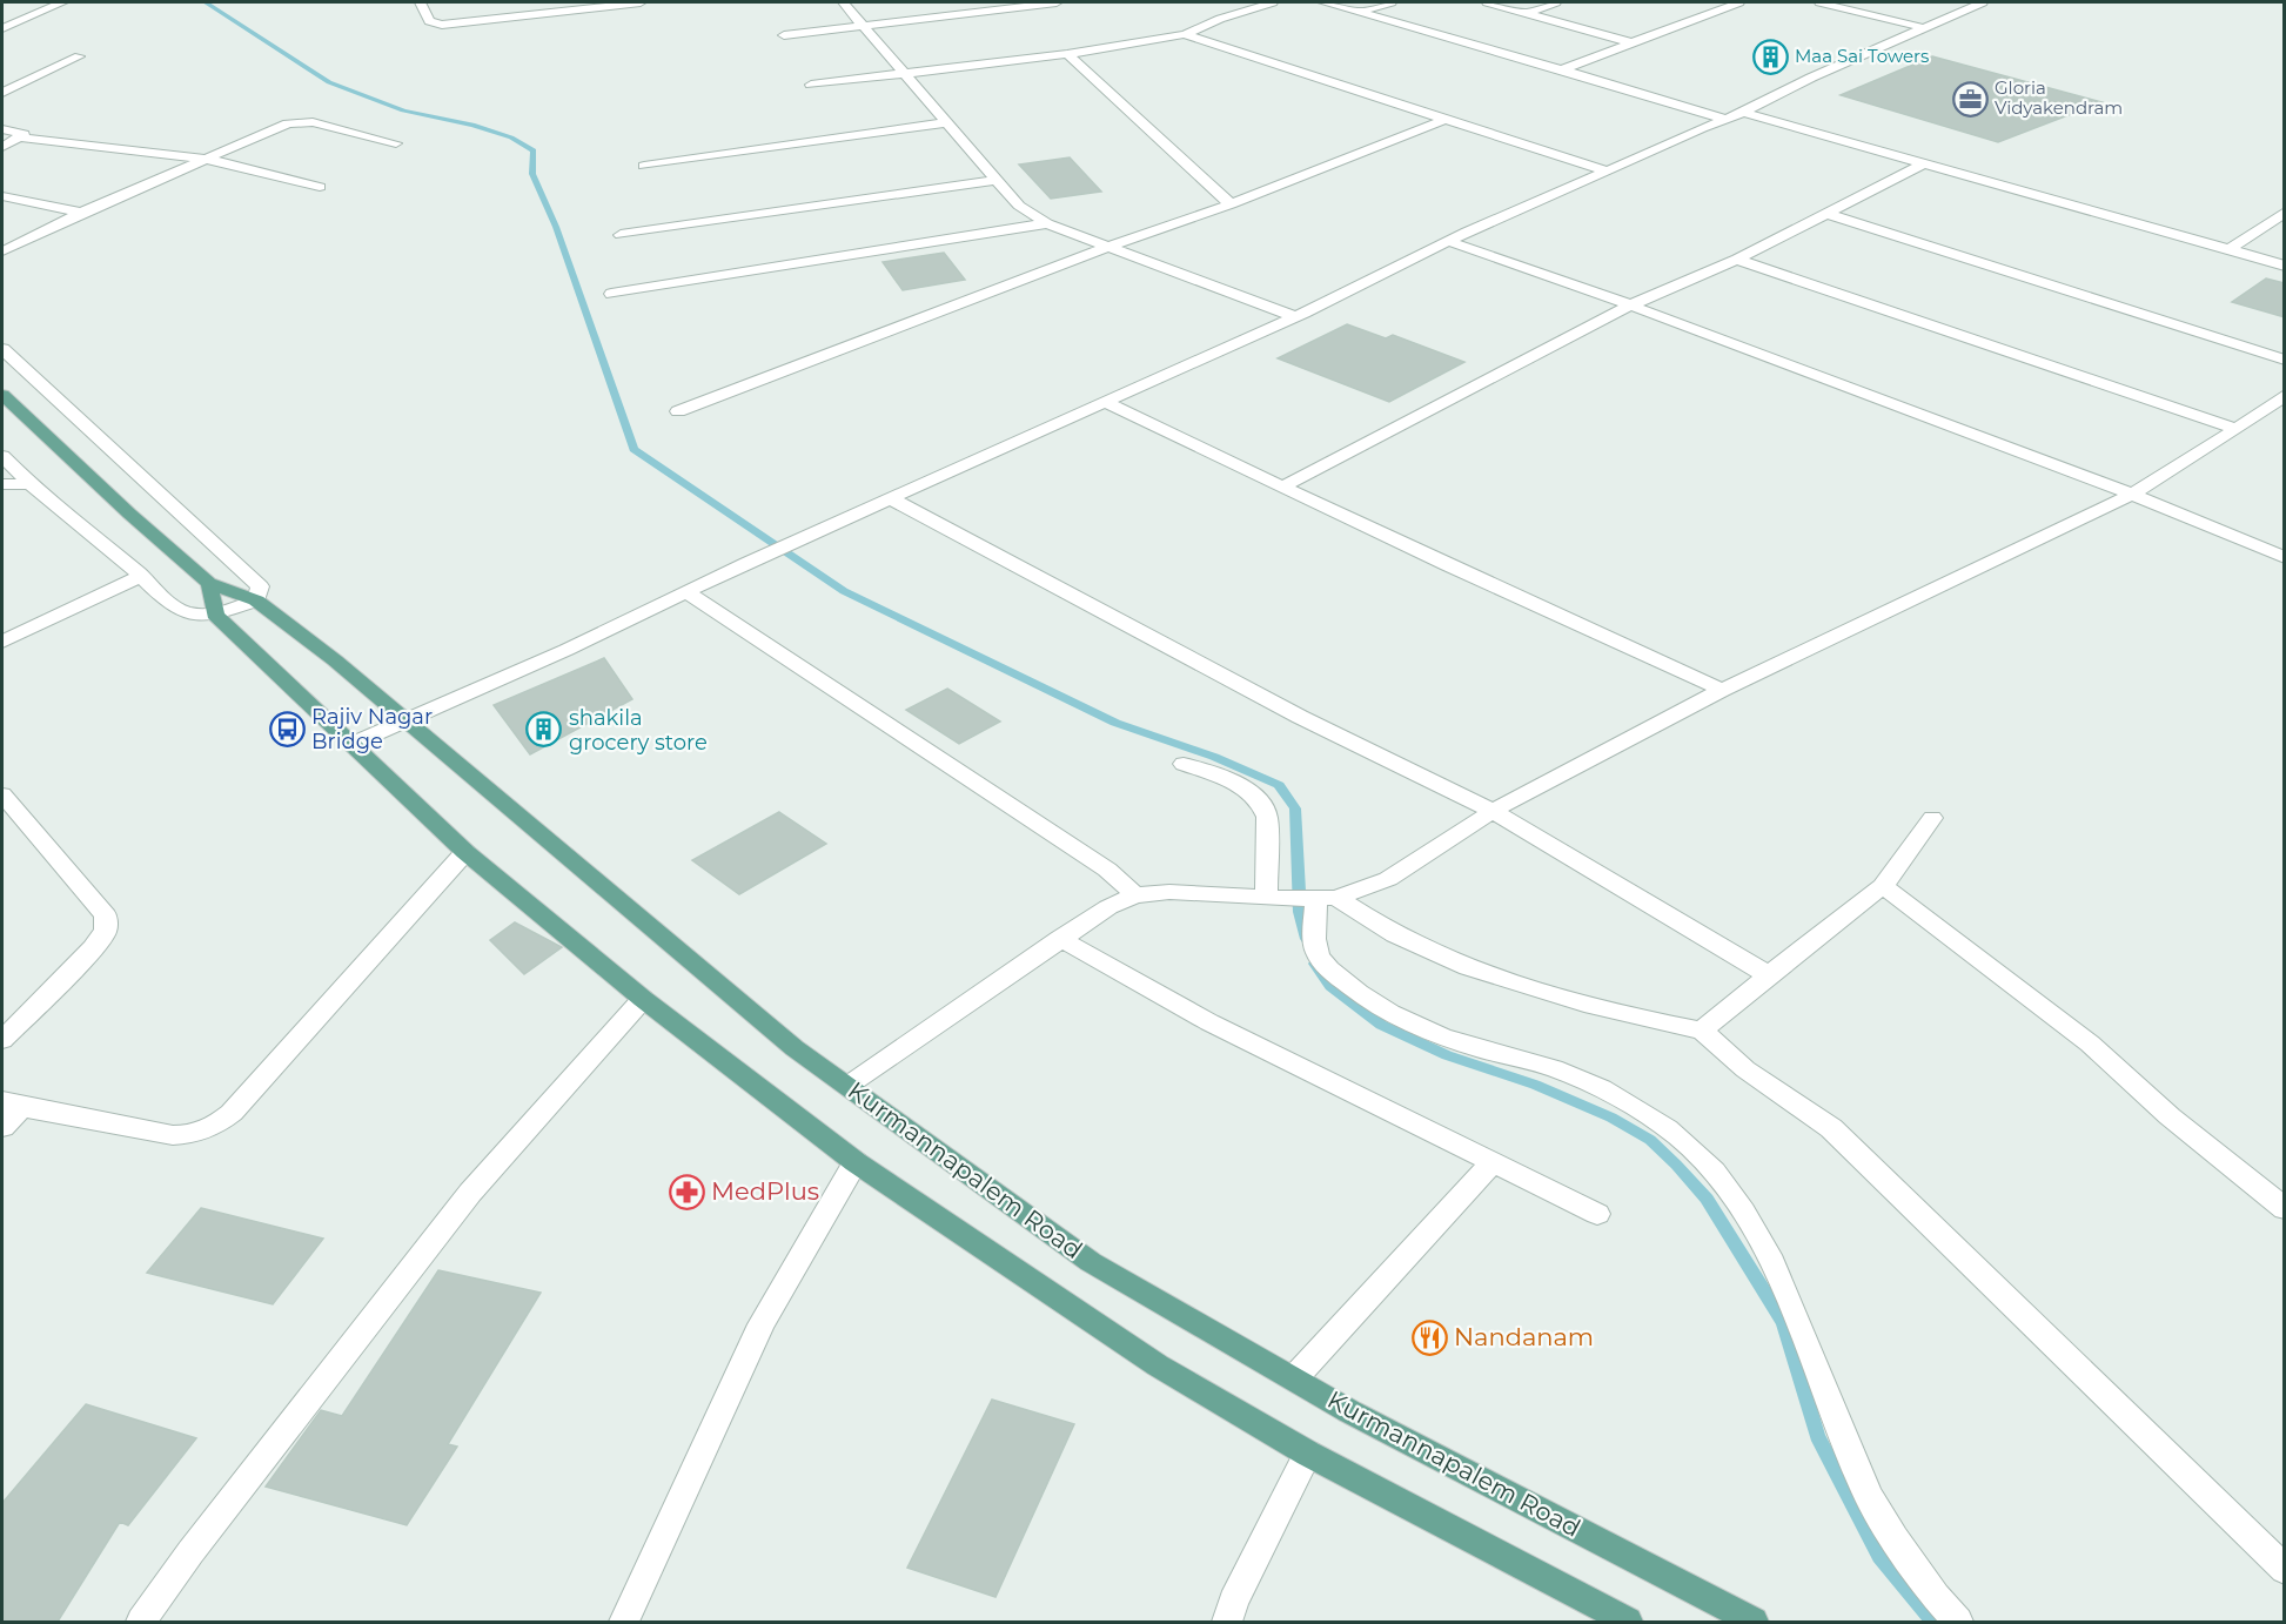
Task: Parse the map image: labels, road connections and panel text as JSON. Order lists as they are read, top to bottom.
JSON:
{
  "streets": {
    "main road": ["Kurmannapalem Road"]
  },
  "places": {
    "building": ["Maa Sai Towers", "shakila grocery store"],
    "office": ["Gloria Vidyakendram"],
    "bus stop": ["Rajiv Nagar Bridge"],
    "pharmacy": ["MedPlus"],
    "restaurant": ["Nandanam"]
  }
}
